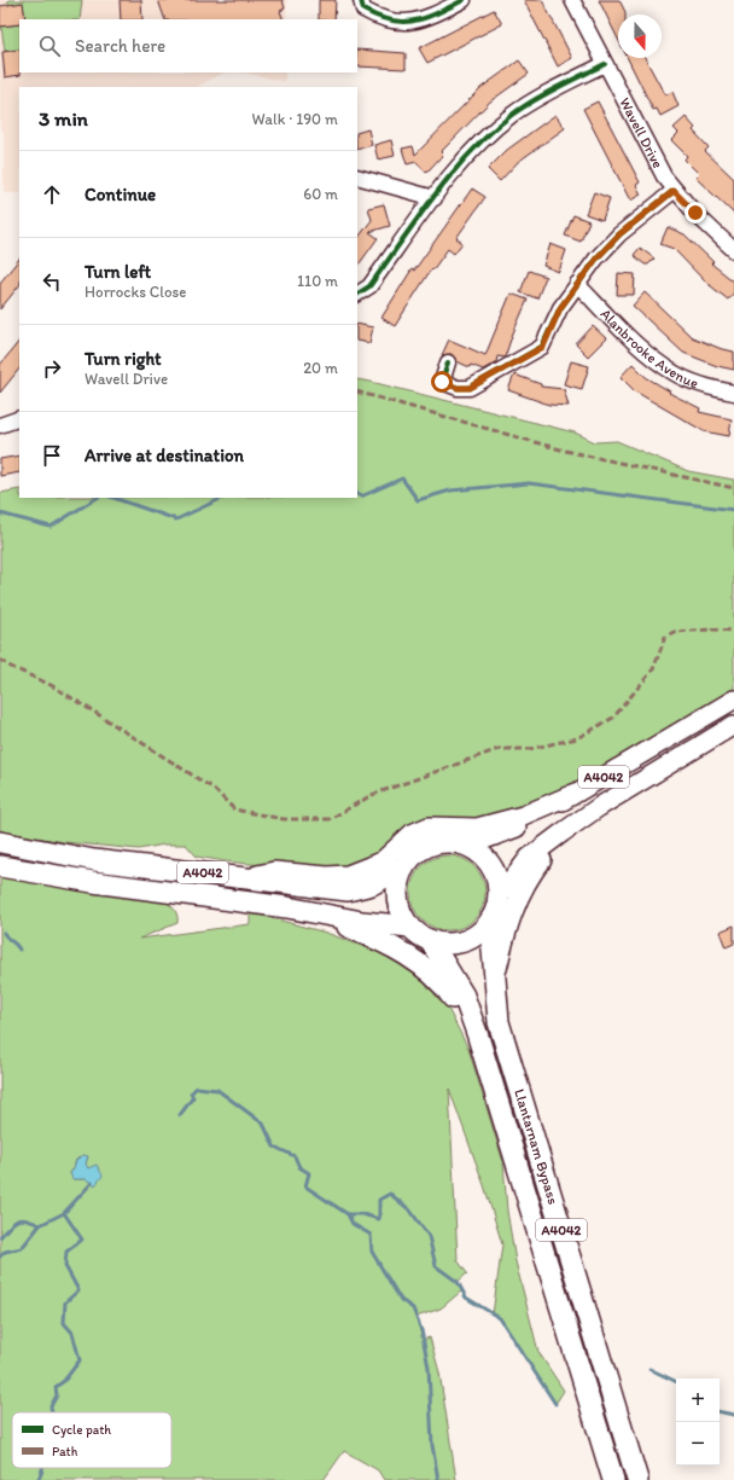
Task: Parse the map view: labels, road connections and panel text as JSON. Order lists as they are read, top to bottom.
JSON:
{
  "streets": {
    "highway": ["A4042", "Llantarnam Bypass"],
    "street": ["Wavell Drive", "Alanbrooke Avenue"]
  },
  "crossings": [
    ["A4042", "Llantarnam Bypass"]
  ],
  "legend": ["Cycle path", "Path"],
  "north": "bottom",
  "page": {
    "search": "Search here",
    "heading": ["3 min", "Walk · 190 m"],
    "list": [
      ["Continue", "60 m"],
      ["Turn left", "Horrocks Close", "110 m"],
      ["Turn right", "Wavell Drive", "20 m"],
      "Arrive at destination"
    ],
    "map_buttons": ["+", "−"]
  }
}
